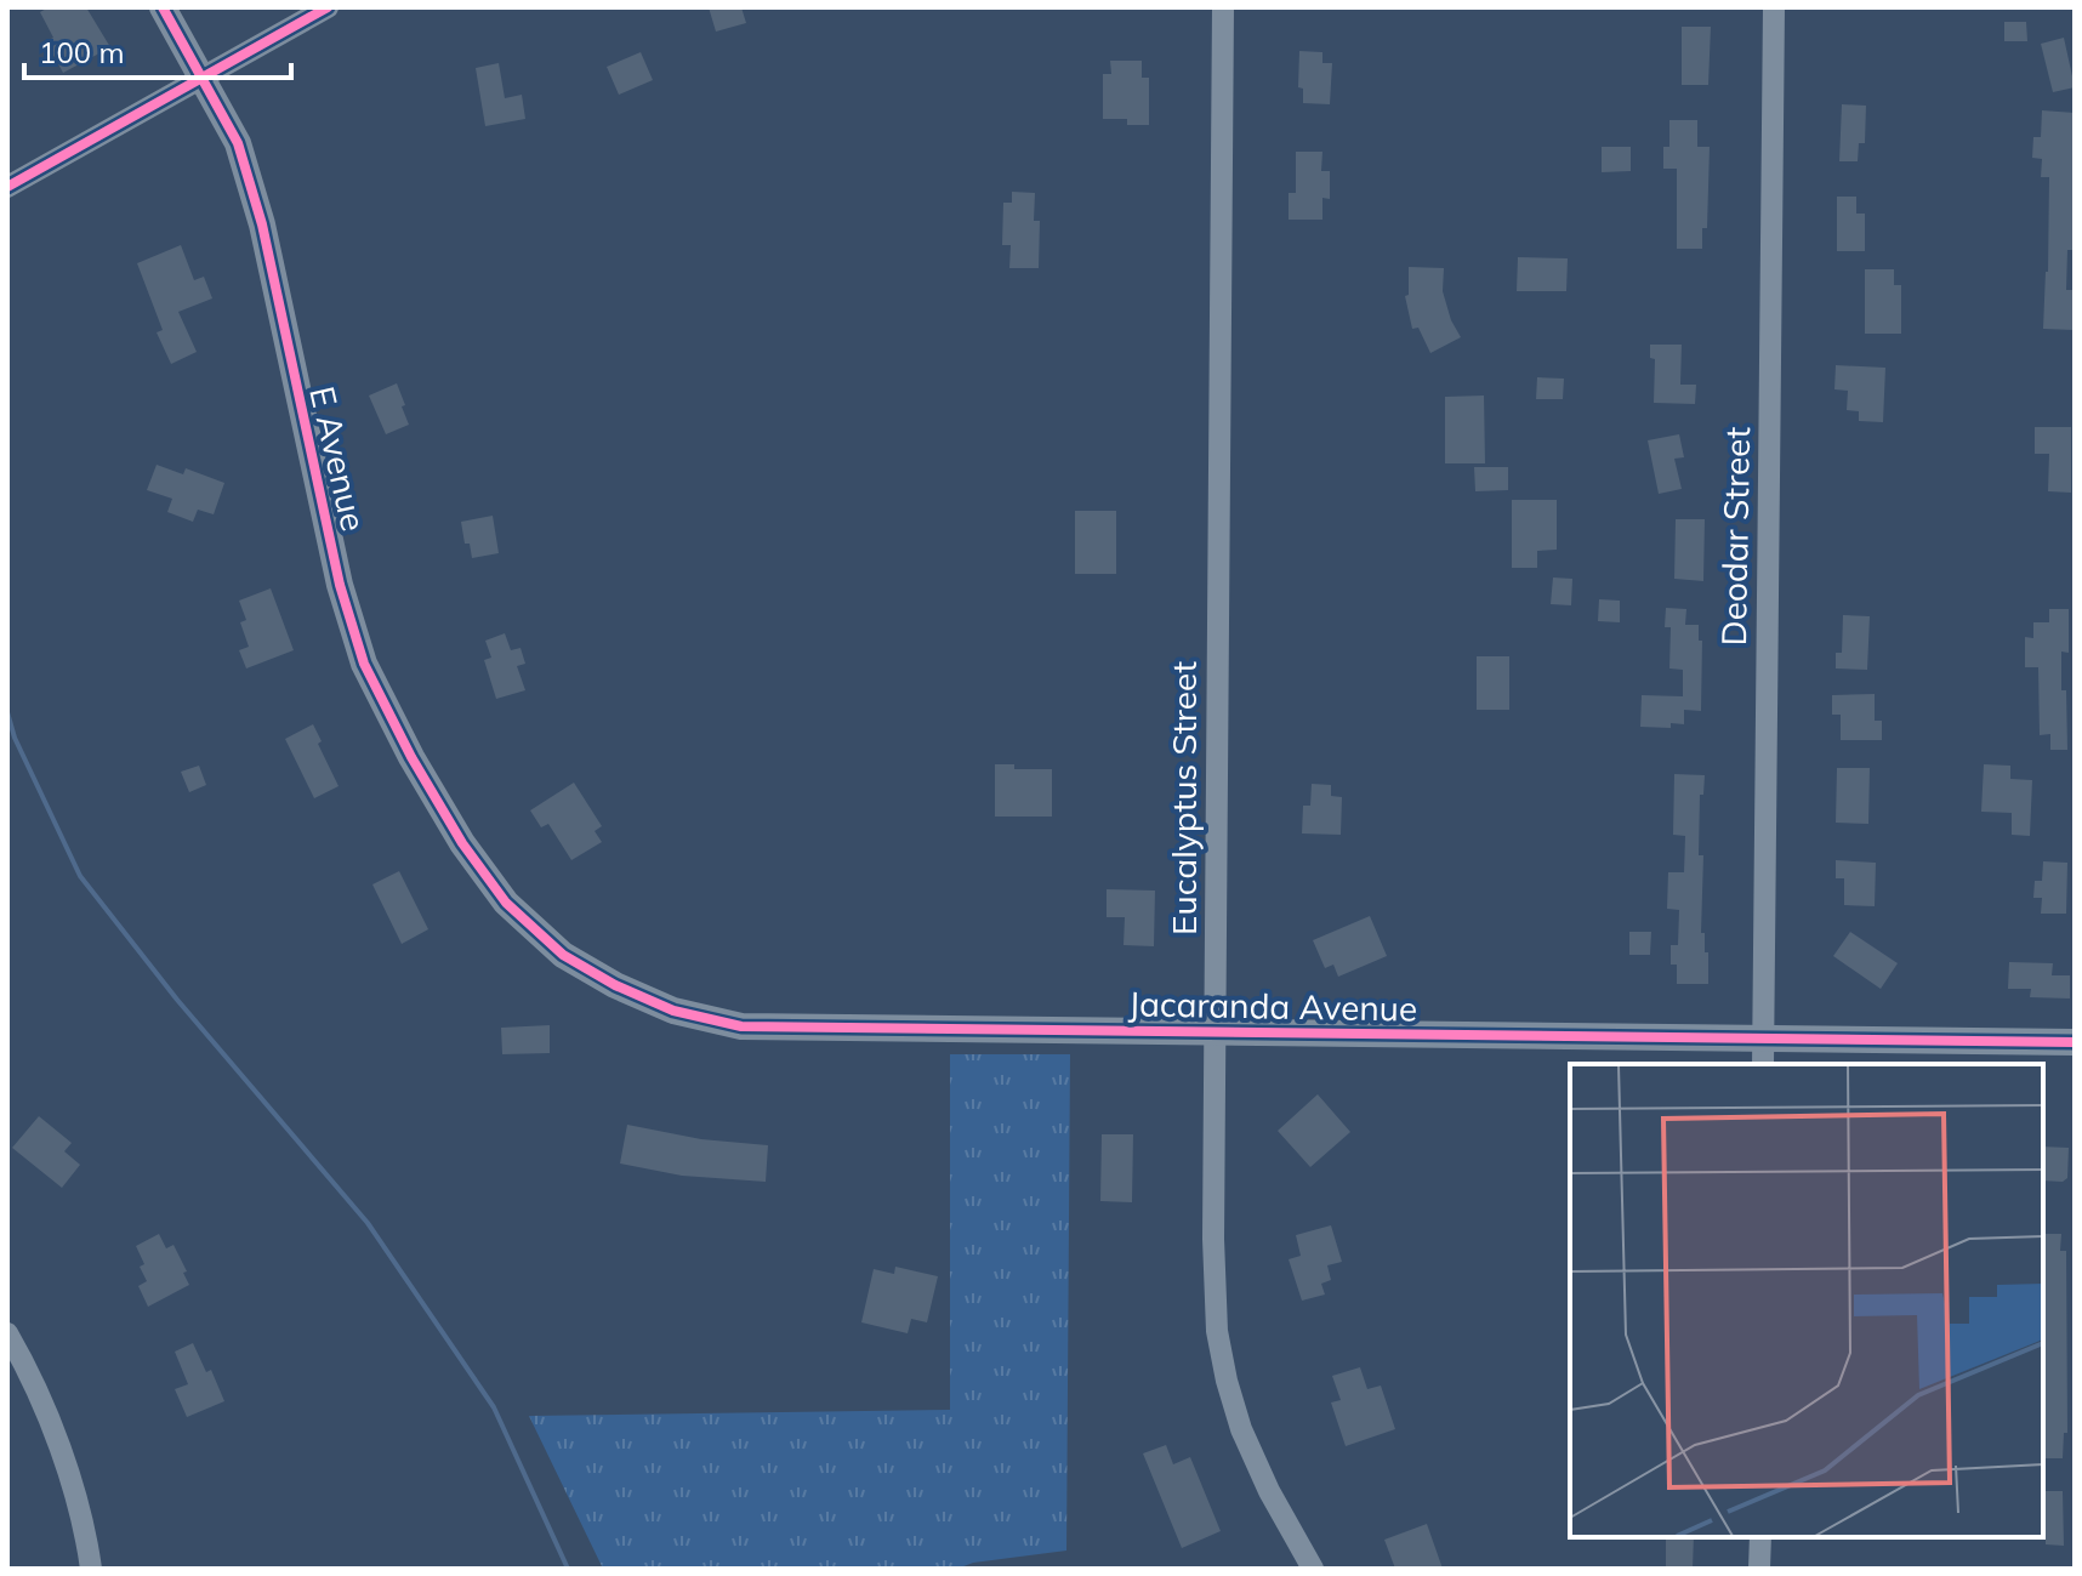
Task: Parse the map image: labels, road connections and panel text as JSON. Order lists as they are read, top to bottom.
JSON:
{
  "streets": {
    "street": [
      "E Avenue",
      "Deodar Street",
      "Eucalyptus Street",
      "Jacaranda Avenue"
    ]
  },
  "crossings": [
    ["E Avenue", "Jacaranda Avenue"],
    ["Deodar Street", "Jacaranda Avenue"],
    ["Eucalyptus Street", "Jacaranda Avenue"]
  ],
  "scale_bar": "100 m"
}
